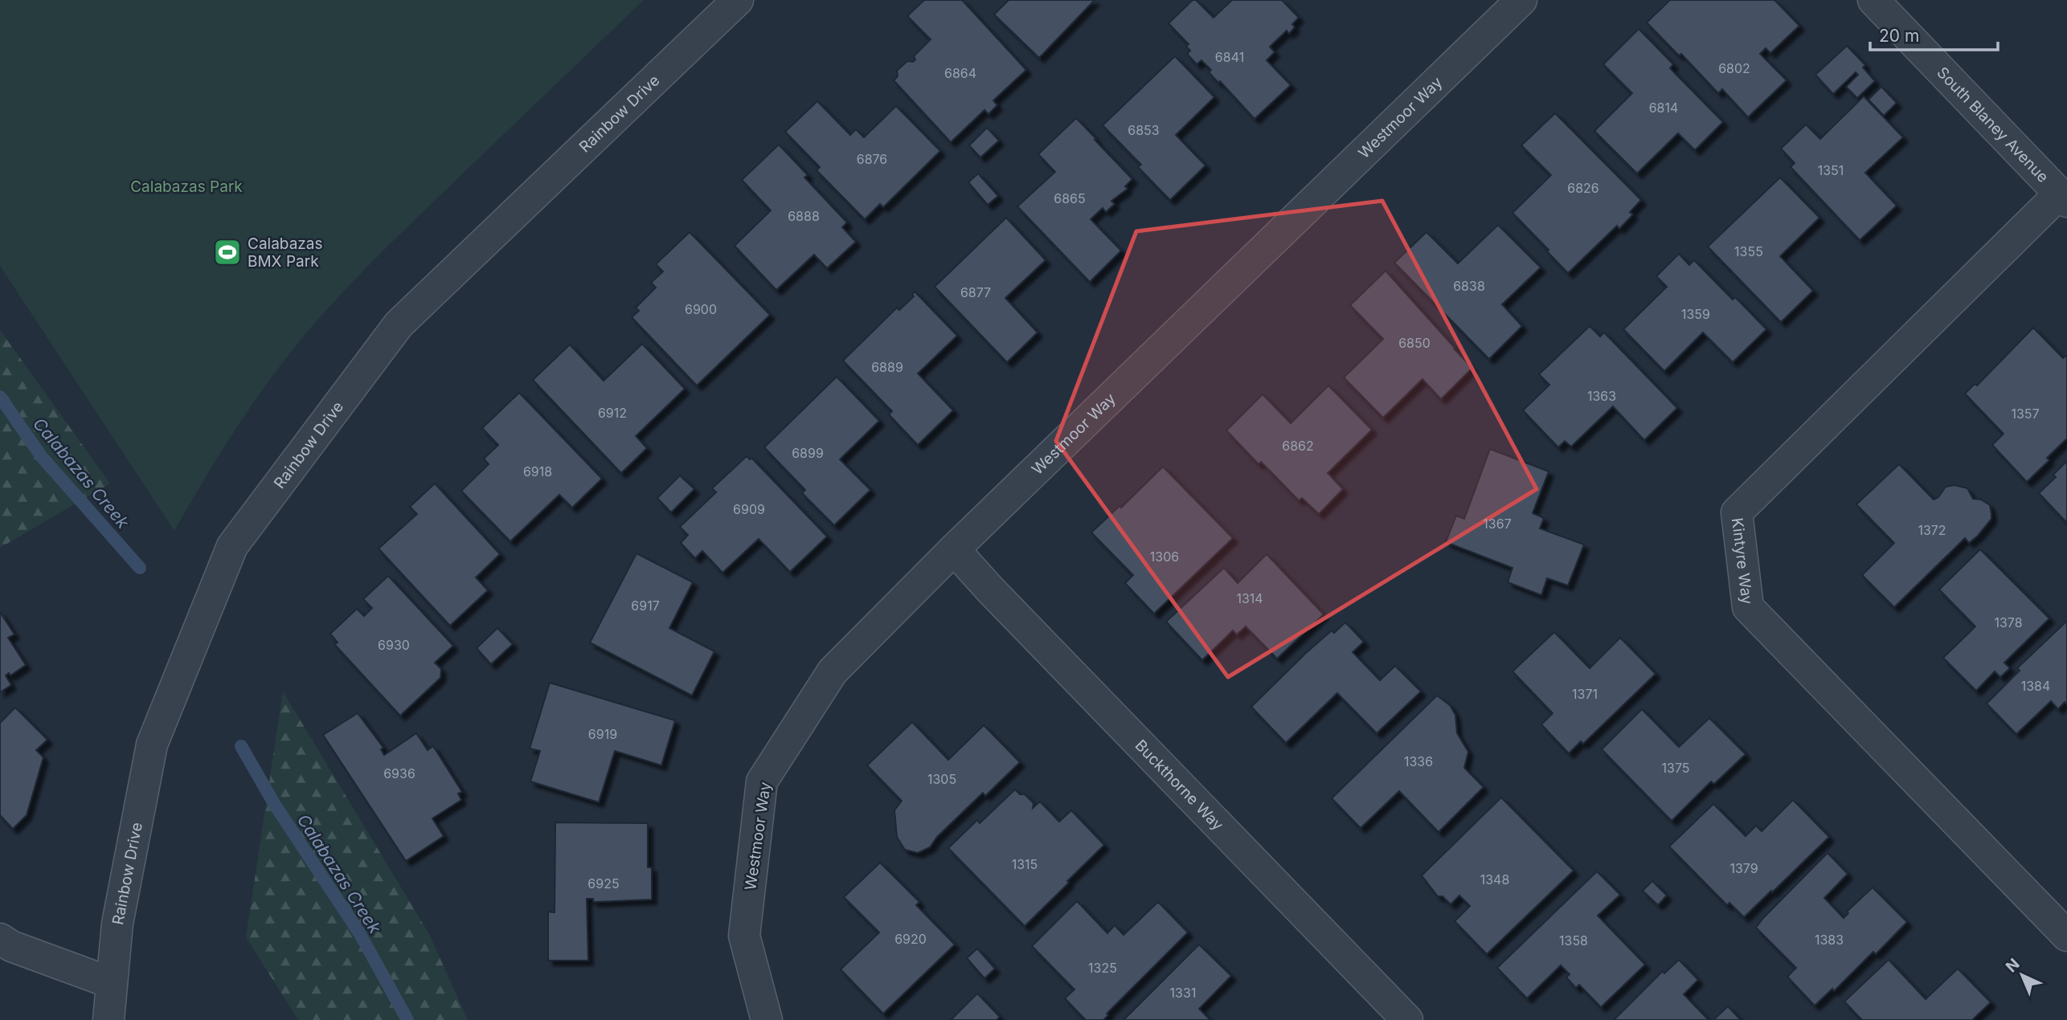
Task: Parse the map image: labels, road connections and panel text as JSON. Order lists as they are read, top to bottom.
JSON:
{
  "streets": {
    "street": [
      "Rainbow Drive",
      "Westmoor Way",
      "South Blaney Avenue",
      "Kintyre Way",
      "Buckthorne Way"
    ]
  },
  "crossings": [
    ["Westmoor Way", "Buckthorne Way"],
    ["South Blaney Avenue", "Kintyre Way"]
  ],
  "water": ["Calabazas Creek"],
  "parks": ["Calabazas Park"],
  "places": {
    "sports": ["Calabazas BMX Park"]
  },
  "house_numbers": [
    "6841",
    "6802",
    "6864",
    "6814",
    "6853",
    "6876",
    "1351",
    "6826",
    "6865",
    "6888",
    "1355",
    "6838",
    "6877",
    "6900",
    "1359",
    "6850",
    "6889",
    "1363",
    "6912",
    "1357",
    "6862",
    "6899",
    "6918",
    "6909",
    "1367",
    "1372",
    "1306",
    "1314",
    "6917",
    "1378",
    "6930",
    "1384",
    "1371",
    "6919",
    "1336",
    "1375",
    "6936",
    "1305",
    "1315",
    "1379",
    "1348",
    "6925",
    "6920",
    "1383",
    "1358",
    "1325",
    "1331"
  ],
  "scale_bar": "20 m",
  "north": "top left"
}
